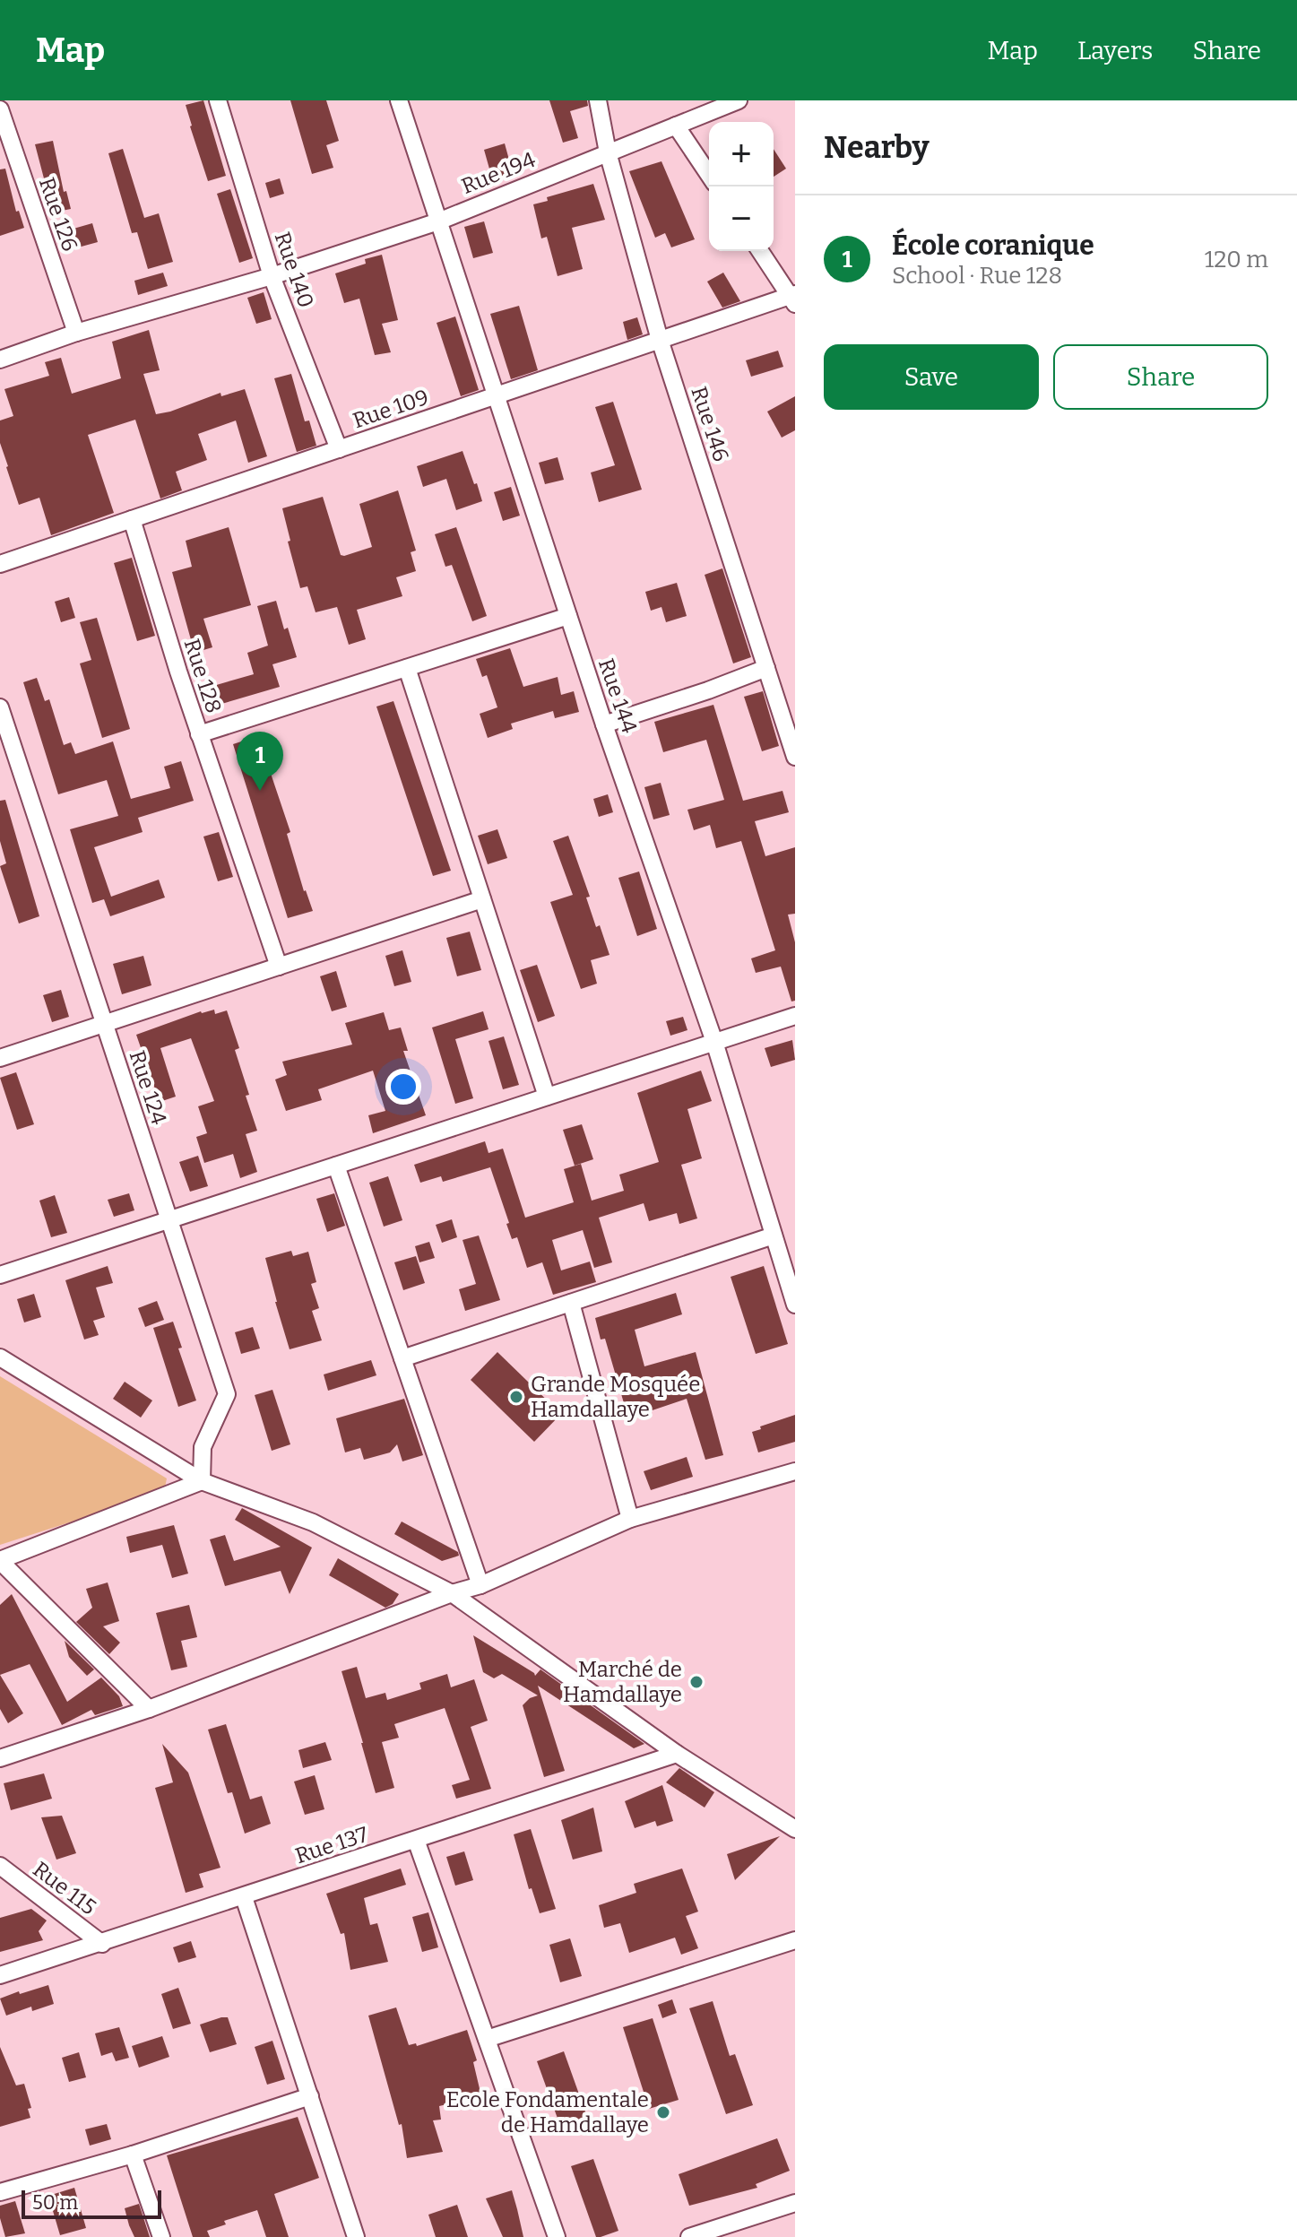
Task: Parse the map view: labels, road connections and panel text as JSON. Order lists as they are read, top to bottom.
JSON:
{
  "streets": {
    "street": [
      "Rue 194",
      "Rue 126",
      "Rue 140",
      "Rue 109",
      "Rue 146",
      "Rue 128",
      "Rue 144",
      "Rue 124",
      "Rue 137",
      "Rue 115"
    ]
  },
  "crossings": [
    ["Rue 194", "Rue 126"],
    ["Rue 194", "Rue 140"],
    ["Rue 194", "Rue 146"],
    ["Rue 194", "Rue 144"],
    ["Rue 140", "Rue 109"],
    ["Rue 109", "Rue 146"],
    ["Rue 109", "Rue 128"],
    ["Rue 109", "Rue 144"],
    ["Rue 137", "Rue 115"]
  ],
  "places": ["Grande Mosquée Hamdallaye", "Marché de Hamdallaye", "Ecole Fondamentale de Hamdallaye"],
  "scale_bar": "50 m",
  "page": {
    "header": "Map",
    "nav": ["Map", "Layers", "Share"],
    "heading": "Nearby",
    "map_buttons": ["+", "−"],
    "list": [
      {
        "mark": "1",
        "name": "École coranique",
        "note": "School · Rue 128",
        "value": "120 m"
      }
    ],
    "buttons": ["Save", "Share"],
    "pins": "1",
    "scale": "50 m"
  }
}
